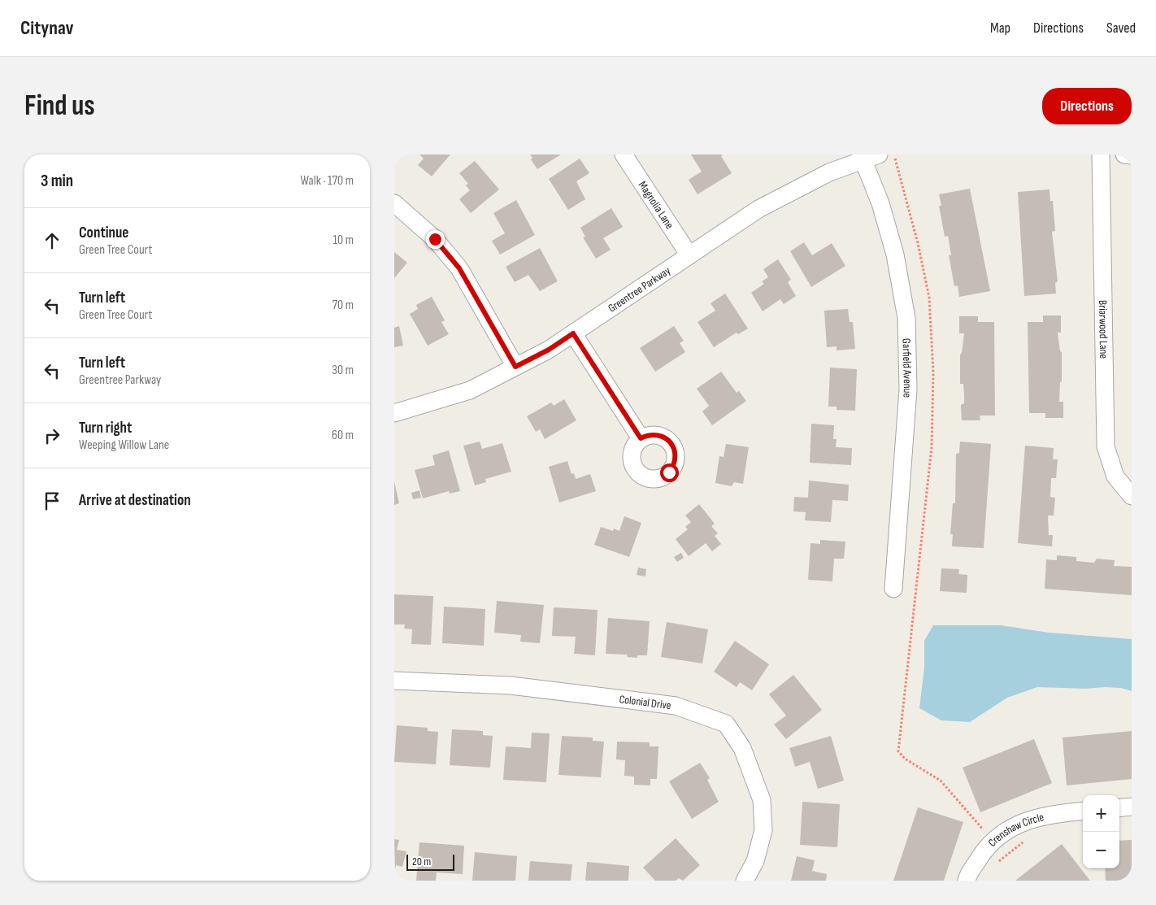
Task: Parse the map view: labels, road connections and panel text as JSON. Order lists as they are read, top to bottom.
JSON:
{
  "streets": {
    "street": [
      "Magnolia Lane",
      "Greentree Parkway",
      "Briarwood Lane",
      "Garfield Avenue",
      "Colonial Drive",
      "Crenshaw Circle"
    ]
  },
  "crossings": [
    ["Magnolia Lane", "Greentree Parkway"],
    ["Greentree Parkway", "Garfield Avenue"]
  ],
  "scale_bar": "20 m",
  "page": {
    "header": "Citynav",
    "nav": ["Map", "Directions", "Saved"],
    "buttons": "Directions",
    "title": "Find us",
    "heading": ["3 min", "Walk · 170 m"],
    "list": [
      ["Continue", "Green Tree Court", "10 m"],
      ["Turn left", "Green Tree Court", "70 m"],
      ["Turn left", "Greentree Parkway", "30 m"],
      ["Turn right", "Weeping Willow Lane", "60 m"],
      "Arrive at destination"
    ],
    "map_buttons": ["+", "−"],
    "scale": "20 m"
  }
}
